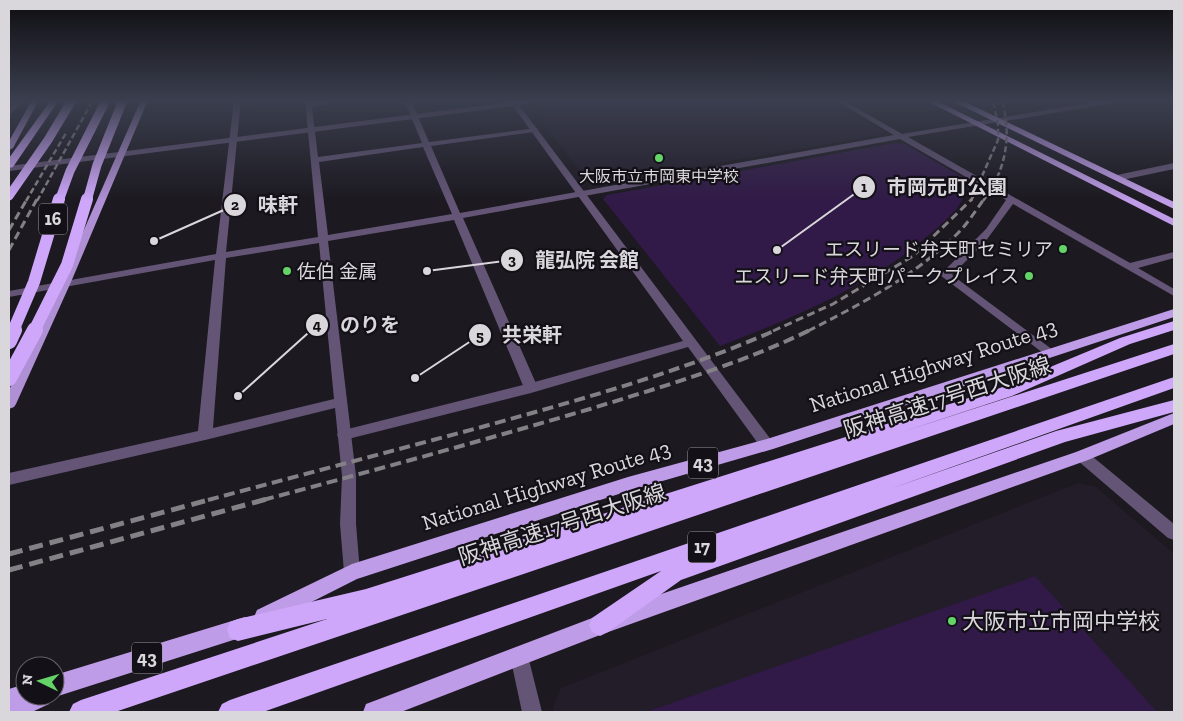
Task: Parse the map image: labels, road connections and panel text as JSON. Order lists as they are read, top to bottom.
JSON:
{
  "streets": {
    "highway": [
      "16",
      "National Highway Route 43",
      "阪神高速17号西大阪線",
      "43",
      "17"
    ]
  },
  "places": [
    "大阪市立市岡東中学校",
    "味軒",
    "エスリード弁天町セミリア",
    "市岡元町公園",
    "佐伯 金属",
    "龍弘院 会館",
    "エスリード弁天町パークプレイス",
    "共栄軒",
    "のりを",
    "大阪市立市岡中学校"
  ],
  "north": "left"
}
